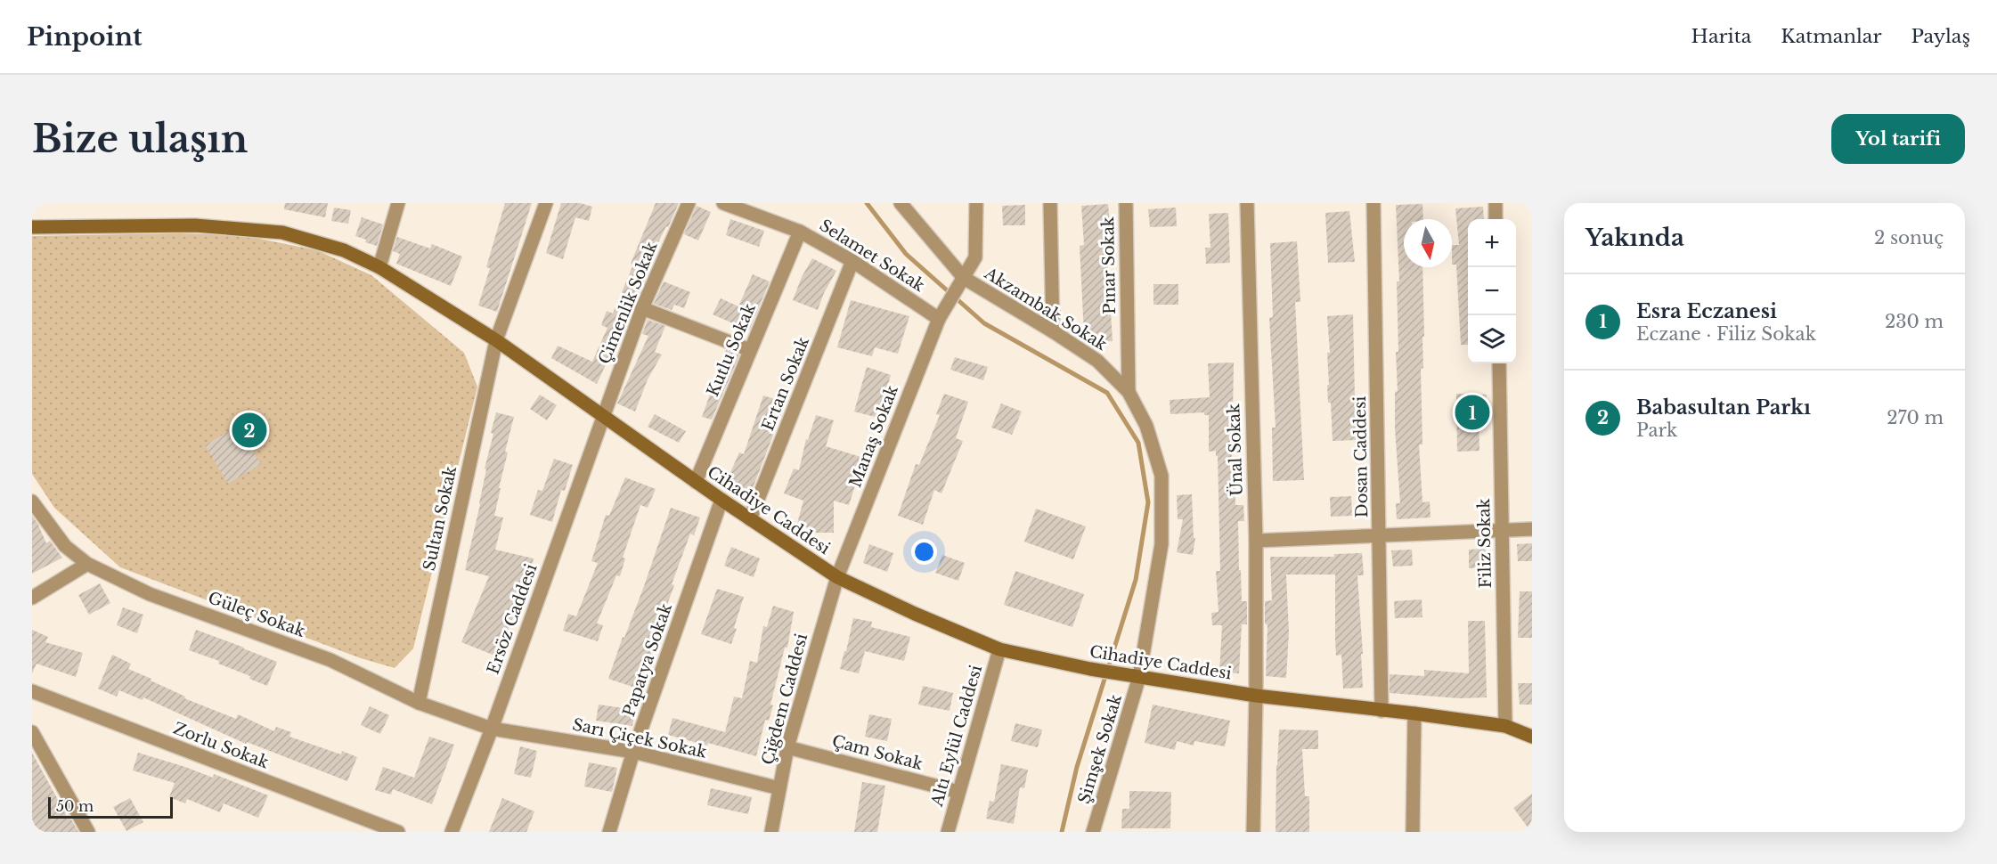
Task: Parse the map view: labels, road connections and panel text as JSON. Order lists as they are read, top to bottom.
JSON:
{
  "streets": {
    "street": [
      "Selamet Sokak",
      "Pınar Sokak",
      "Çimenlik Sokak",
      "Akzambak Sokak",
      "Kutlu Sokak",
      "Ertan Sokak",
      "Manaş Sokak",
      "Ünal Sokak",
      "Dosan Caddesi",
      "Cihadiye Caddesi",
      "Sultan Sokak",
      "Filiz Sokak",
      "Güleç Sokak",
      "Ersöz Caddesi",
      "Papatya Sokak",
      "Çiğdem Caddesi",
      "Altı Eylül Caddesi",
      "Sarı Çiçek Sokak",
      "Zorlu Sokak",
      "Şimşek Sokak",
      "Çam Sokak"
    ]
  },
  "crossings": [
    ["Selamet Sokak", "Kutlu Sokak"],
    ["Selamet Sokak", "Ertan Sokak"],
    ["Selamet Sokak", "Manaş Sokak"],
    ["Pınar Sokak", "Akzambak Sokak"],
    ["Çimenlik Sokak", "Cihadiye Caddesi"],
    ["Çimenlik Sokak", "Ersöz Caddesi"],
    ["Akzambak Sokak", "Manaş Sokak"],
    ["Akzambak Sokak", "Cihadiye Caddesi"],
    ["Akzambak Sokak", "Şimşek Sokak"],
    ["Kutlu Sokak", "Cihadiye Caddesi"],
    ["Ertan Sokak", "Cihadiye Caddesi"],
    ["Manaş Sokak", "Cihadiye Caddesi"],
    ["Manaş Sokak", "Çiğdem Caddesi"],
    ["Ünal Sokak", "Cihadiye Caddesi"],
    ["Dosan Caddesi", "Cihadiye Caddesi"],
    ["Cihadiye Caddesi", "Sultan Sokak"],
    ["Cihadiye Caddesi", "Filiz Sokak"],
    ["Cihadiye Caddesi", "Ersöz Caddesi"],
    ["Cihadiye Caddesi", "Papatya Sokak"],
    ["Cihadiye Caddesi", "Çiğdem Caddesi"],
    ["Cihadiye Caddesi", "Altı Eylül Caddesi"],
    ["Cihadiye Caddesi", "Şimşek Sokak"],
    ["Sultan Sokak", "Güleç Sokak"],
    ["Güleç Sokak", "Ersöz Caddesi"],
    ["Güleç Sokak", "Sarı Çiçek Sokak"],
    ["Ersöz Caddesi", "Sarı Çiçek Sokak"],
    ["Papatya Sokak", "Sarı Çiçek Sokak"],
    ["Çiğdem Caddesi", "Sarı Çiçek Sokak"],
    ["Çiğdem Caddesi", "Çam Sokak"],
    ["Altı Eylül Caddesi", "Çam Sokak"]
  ],
  "scale_bar": "50 m",
  "north": "bottom",
  "page": {
    "header": "Pinpoint",
    "nav": ["Harita", "Katmanlar", "Paylaş"],
    "buttons": "Yol tarifi",
    "title": "Bize ulaşın",
    "heading": ["Yakında", "2 sonuç"],
    "map_buttons": ["+", "−"],
    "list": [
      {
        "mark": "1",
        "name": "Esra Eczanesi",
        "note": "Eczane · Filiz Sokak",
        "value": "230 m"
      },
      {
        "mark": "2",
        "name": "Babasultan Parkı",
        "note": "Park",
        "value": "270 m"
      }
    ],
    "pins": ["1", "2"],
    "scale": "50 m"
  }
}
